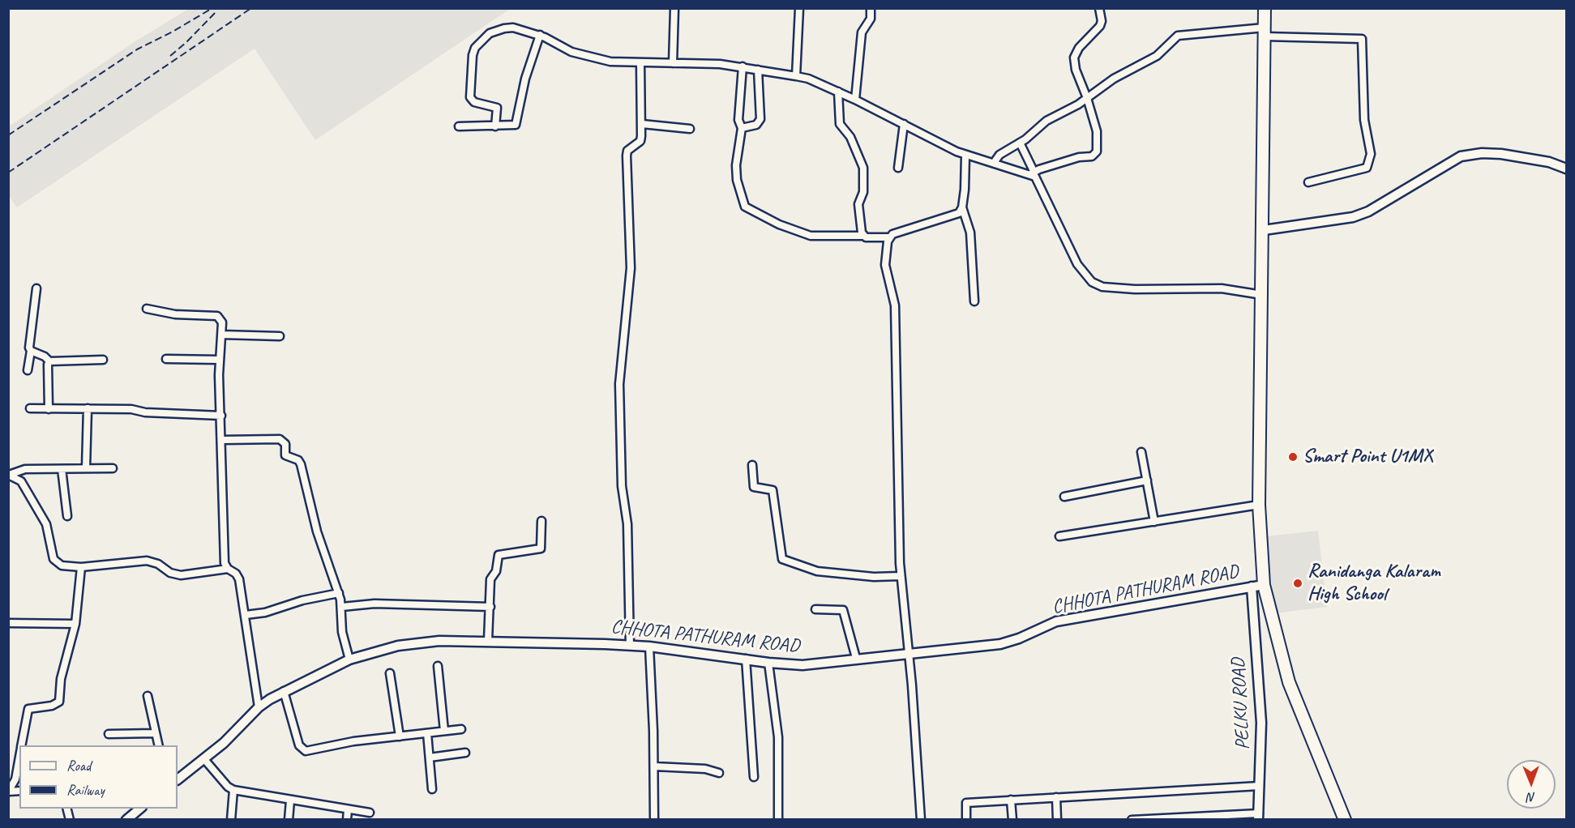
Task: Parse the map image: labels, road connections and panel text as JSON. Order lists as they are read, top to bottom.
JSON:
{
  "streets": {
    "street": ["CHHOTA PATHURAM ROAD", "PELKU ROAD"]
  },
  "crossings": [
    ["CHHOTA PATHURAM ROAD", "PELKU ROAD"]
  ],
  "places": ["Smart Point U1MX", "Ranidanga Kalaram High School"],
  "legend": ["Road", "Railway"],
  "north": "bottom"
}
